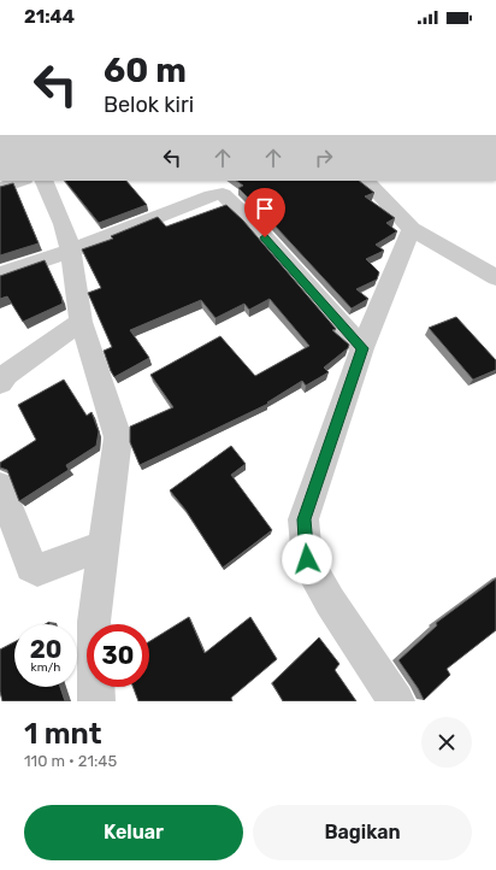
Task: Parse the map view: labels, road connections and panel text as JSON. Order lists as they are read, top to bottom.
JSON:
{
  "page": {
    "status": "21:44",
    "turn": ["60 m", "Belok kiri"],
    "speed": "20 km/h",
    "limit": "30",
    "heading": ["1 mnt", "110 m · 21:45"],
    "buttons": ["Keluar", "Bagikan"]
  }
}
